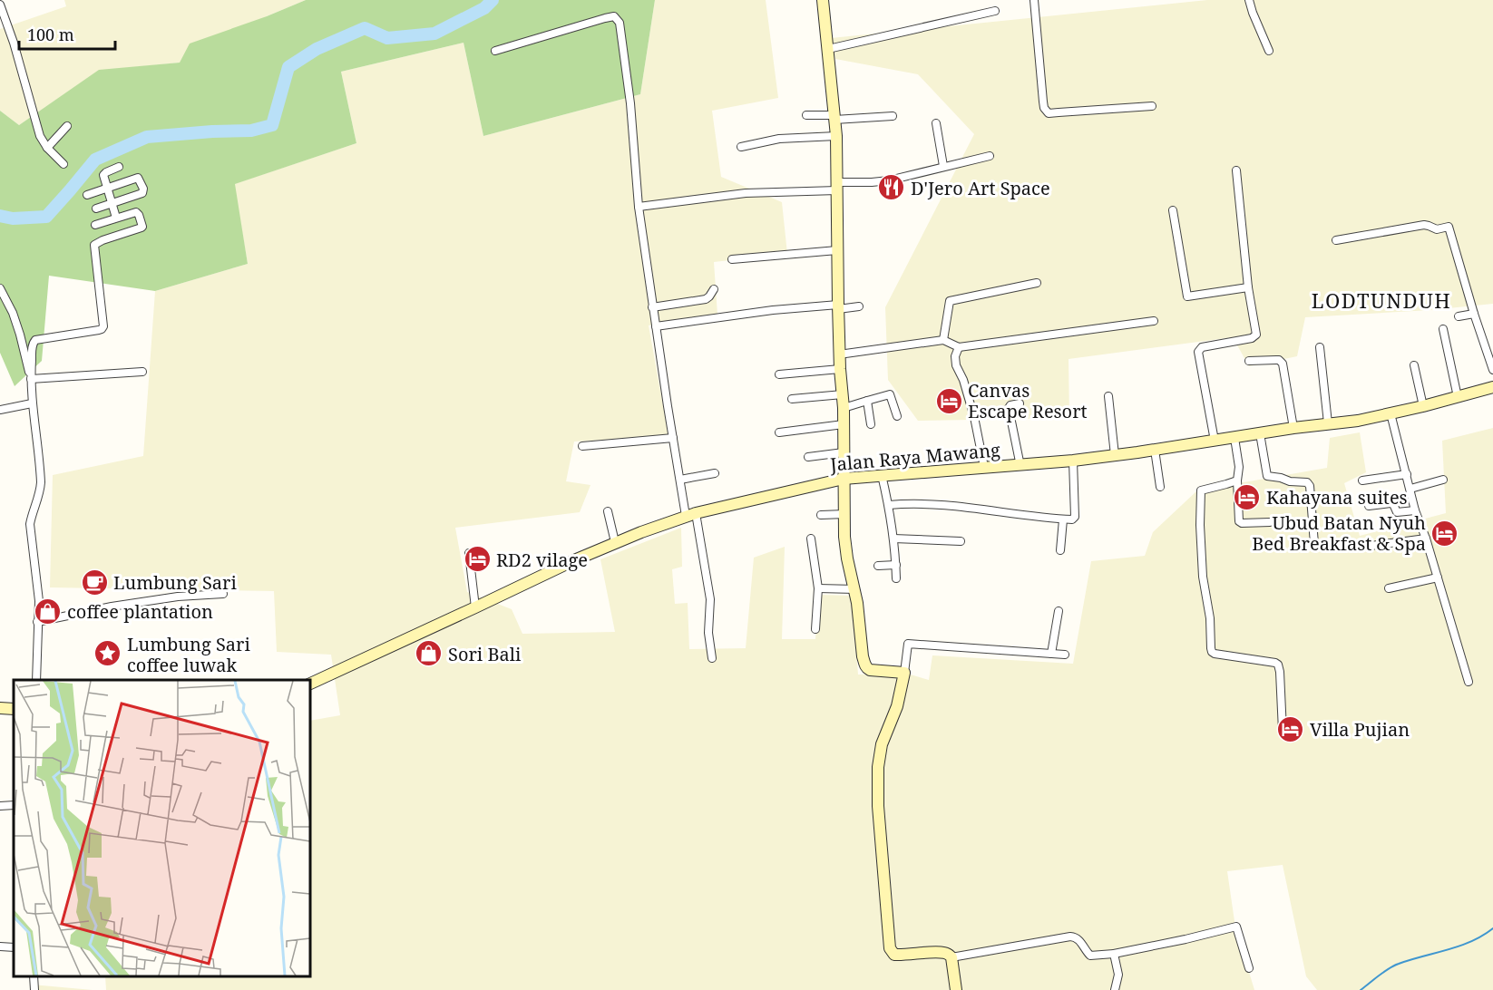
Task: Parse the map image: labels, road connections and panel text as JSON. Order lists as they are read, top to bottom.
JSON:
{
  "streets": {
    "main road": ["Jalan Raya Mawang"]
  },
  "districts": ["LODTUNDUH"],
  "places": {
    "restaurant": ["D'Jero Art Space"],
    "hotel": [
      "Canvas Escape Resort",
      "Kahayana suites",
      "Ubud Batan Nyuh Bed Breakfast & Spa",
      "RD2 vilage",
      "Villa Pujian"
    ],
    "cafe": ["Lumbung Sari"],
    "shop": ["coffee plantation", "Sori Bali"],
    "place": ["Lumbung Sari coffee luwak"]
  },
  "scale_bar": "100 m"
}
